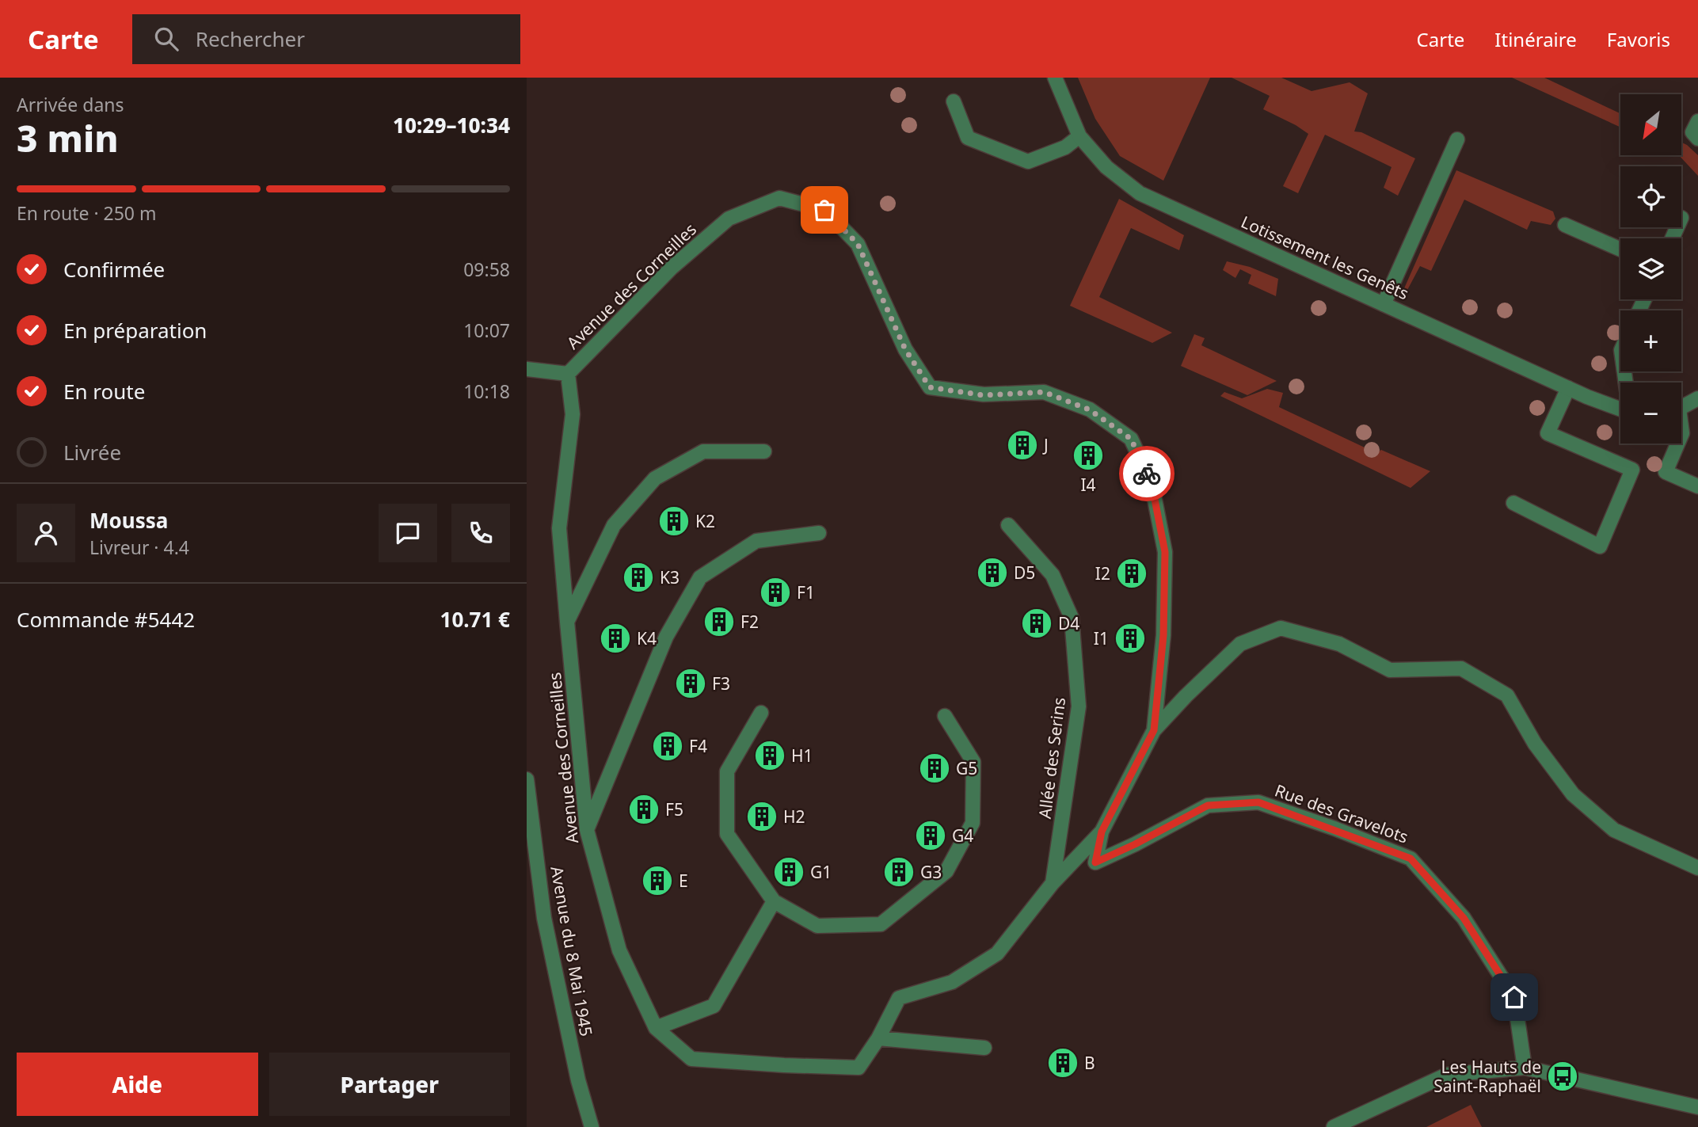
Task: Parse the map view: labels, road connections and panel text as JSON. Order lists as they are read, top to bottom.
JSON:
{
  "streets": {
    "street": [
      "Lotissement les Genêts",
      "Avenue des Corneilles",
      "Allée des Serins",
      "Rue des Gravelots",
      "Avenue du 8 Mai 1945"
    ]
  },
  "crossings": [
    ["Avenue des Corneilles", "Allée des Serins"],
    ["Avenue des Corneilles", "Rue des Gravelots"]
  ],
  "places": {
    "building": [
      "J",
      "I4",
      "K2",
      "D5",
      "I2",
      "K3",
      "F1",
      "F2",
      "D4",
      "K4",
      "I1",
      "F3",
      "F4",
      "H1",
      "G5",
      "F5",
      "H2",
      "G4",
      "G1",
      "G3",
      "E",
      "B"
    ],
    "bus stop": ["Les Hauts de Saint-Raphaël"]
  },
  "north": "bottom left",
  "page": {
    "header": "Carte",
    "search": "Rechercher",
    "nav": ["Carte", "Itinéraire", "Favoris"],
    "heading": ["3 min", "Arrivée dans", "10:29–10:34"],
    "panel": [
      "Moussa",
      "Livreur · 4.4",
      "Commande #5442",
      "10.71 €"
    ],
    "map_buttons": ["+", "−"],
    "bar": "En route · 250 m",
    "list": [
      ["Confirmée", "09:58"],
      ["En préparation", "10:07"],
      ["En route", "10:18"],
      "Livrée"
    ],
    "buttons": ["Aide", "Partager"]
  }
}
